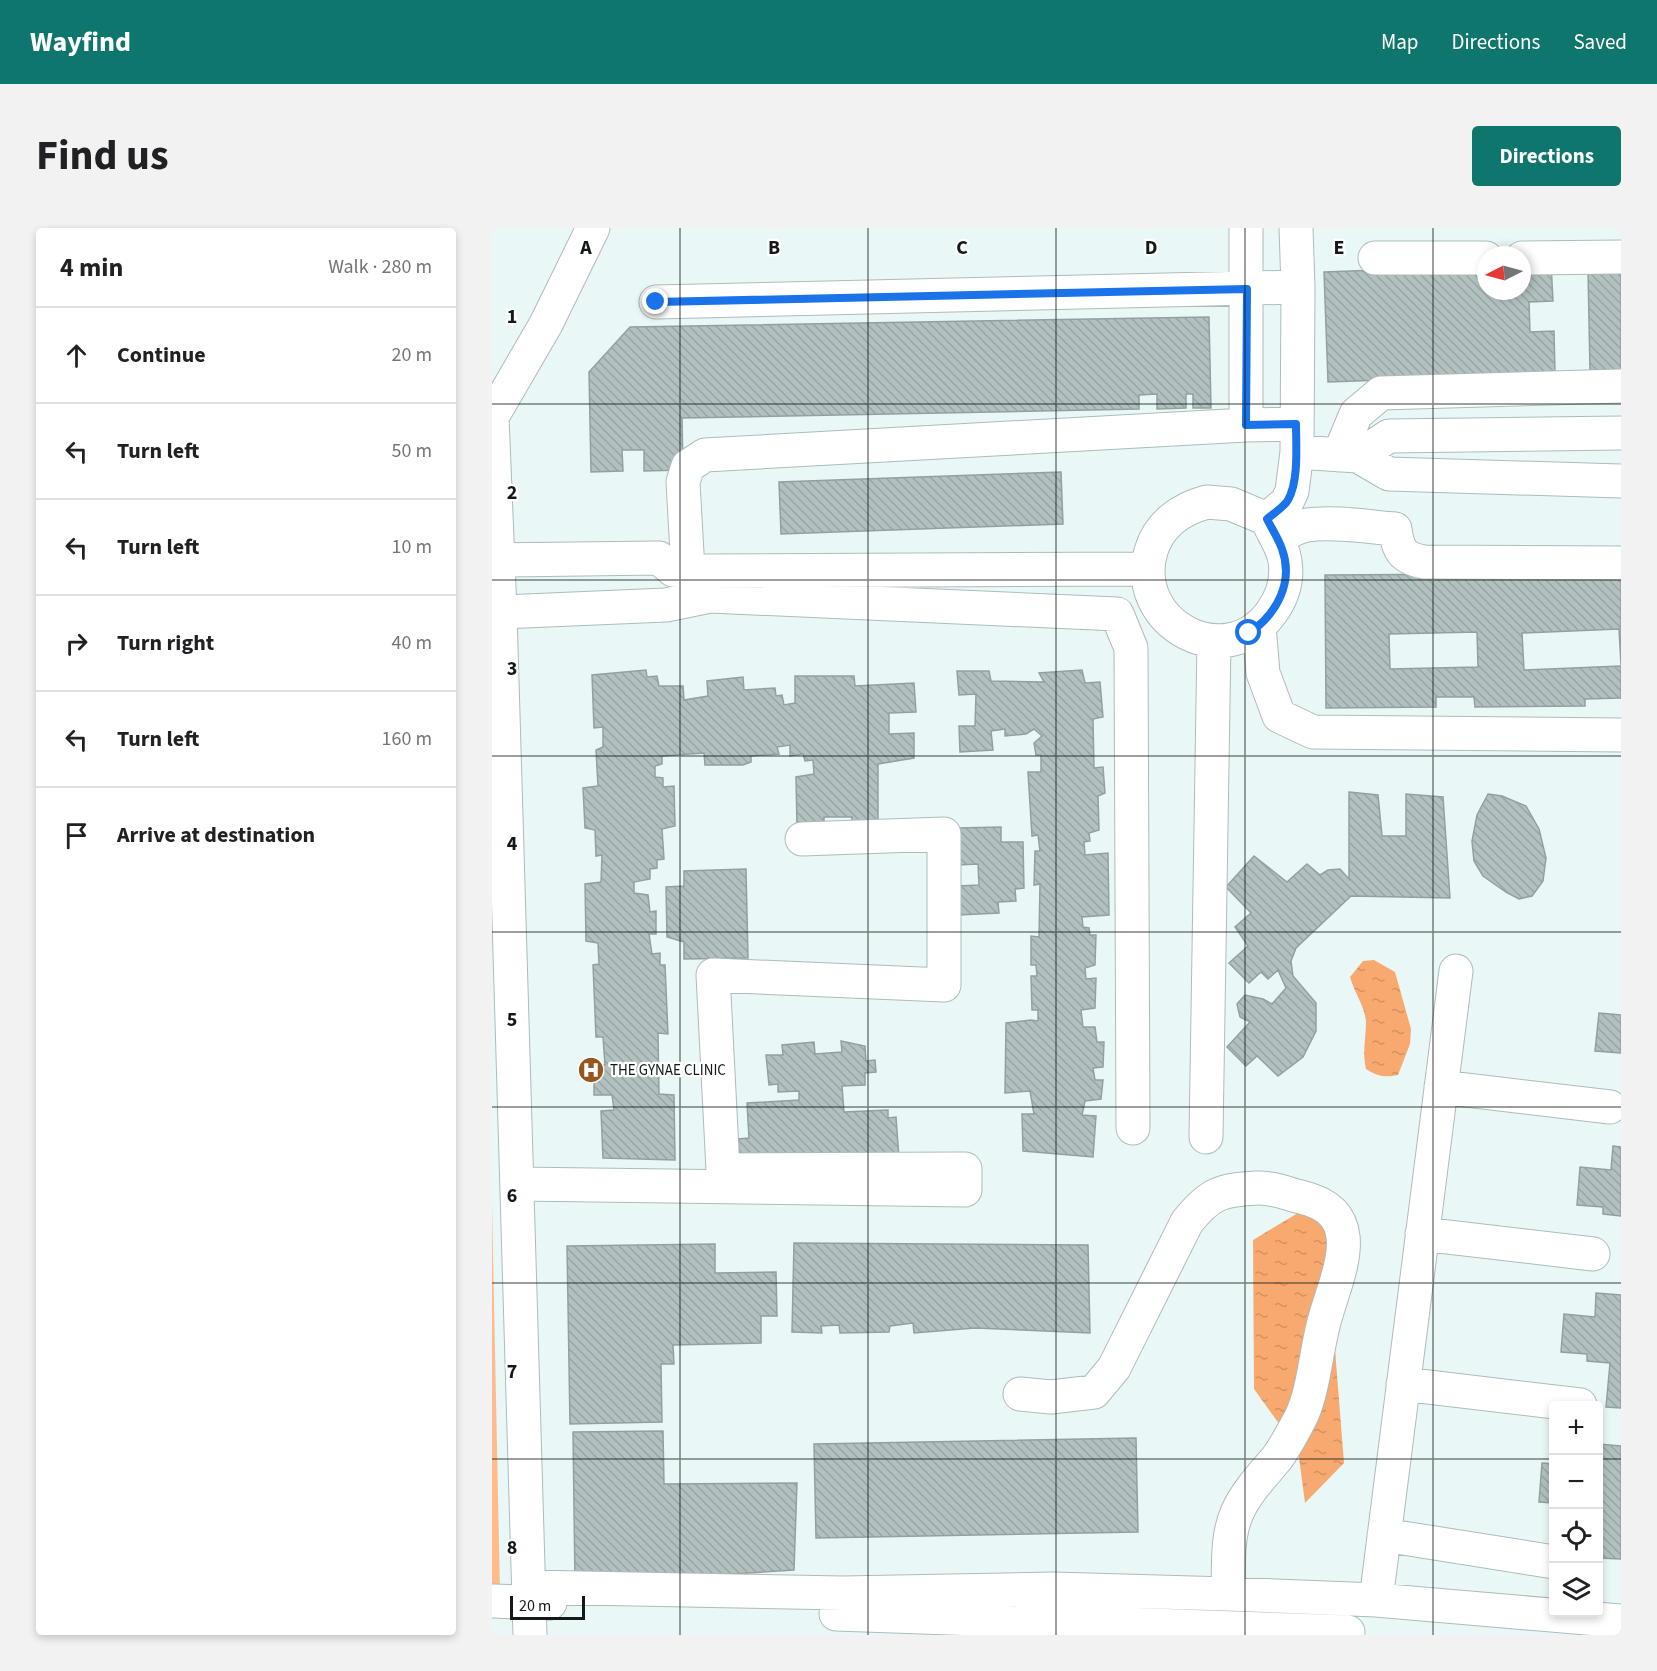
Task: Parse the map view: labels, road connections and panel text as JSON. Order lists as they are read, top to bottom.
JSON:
{
  "places": {
    "hospital": ["THE GYNAE CLINIC"]
  },
  "scale_bar": "20 m",
  "north": "left",
  "page": {
    "header": "Wayfind",
    "nav": ["Map", "Directions", "Saved"],
    "title": "Find us",
    "buttons": "Directions",
    "heading": ["4 min", "Walk · 280 m"],
    "list": [
      ["Continue", "20 m"],
      ["Turn left", "50 m"],
      ["Turn left", "10 m"],
      ["Turn right", "40 m"],
      ["Turn left", "160 m"],
      "Arrive at destination"
    ],
    "map_buttons": ["+", "−"],
    "scale": "20 m"
  },
  "grid": {
    "columns": [
      "A",
      "B",
      "C",
      "D",
      "E"
    ],
    "rows": [
      "1",
      "2",
      "3",
      "4",
      "5",
      "6",
      "7",
      "8"
    ]
  }
}
